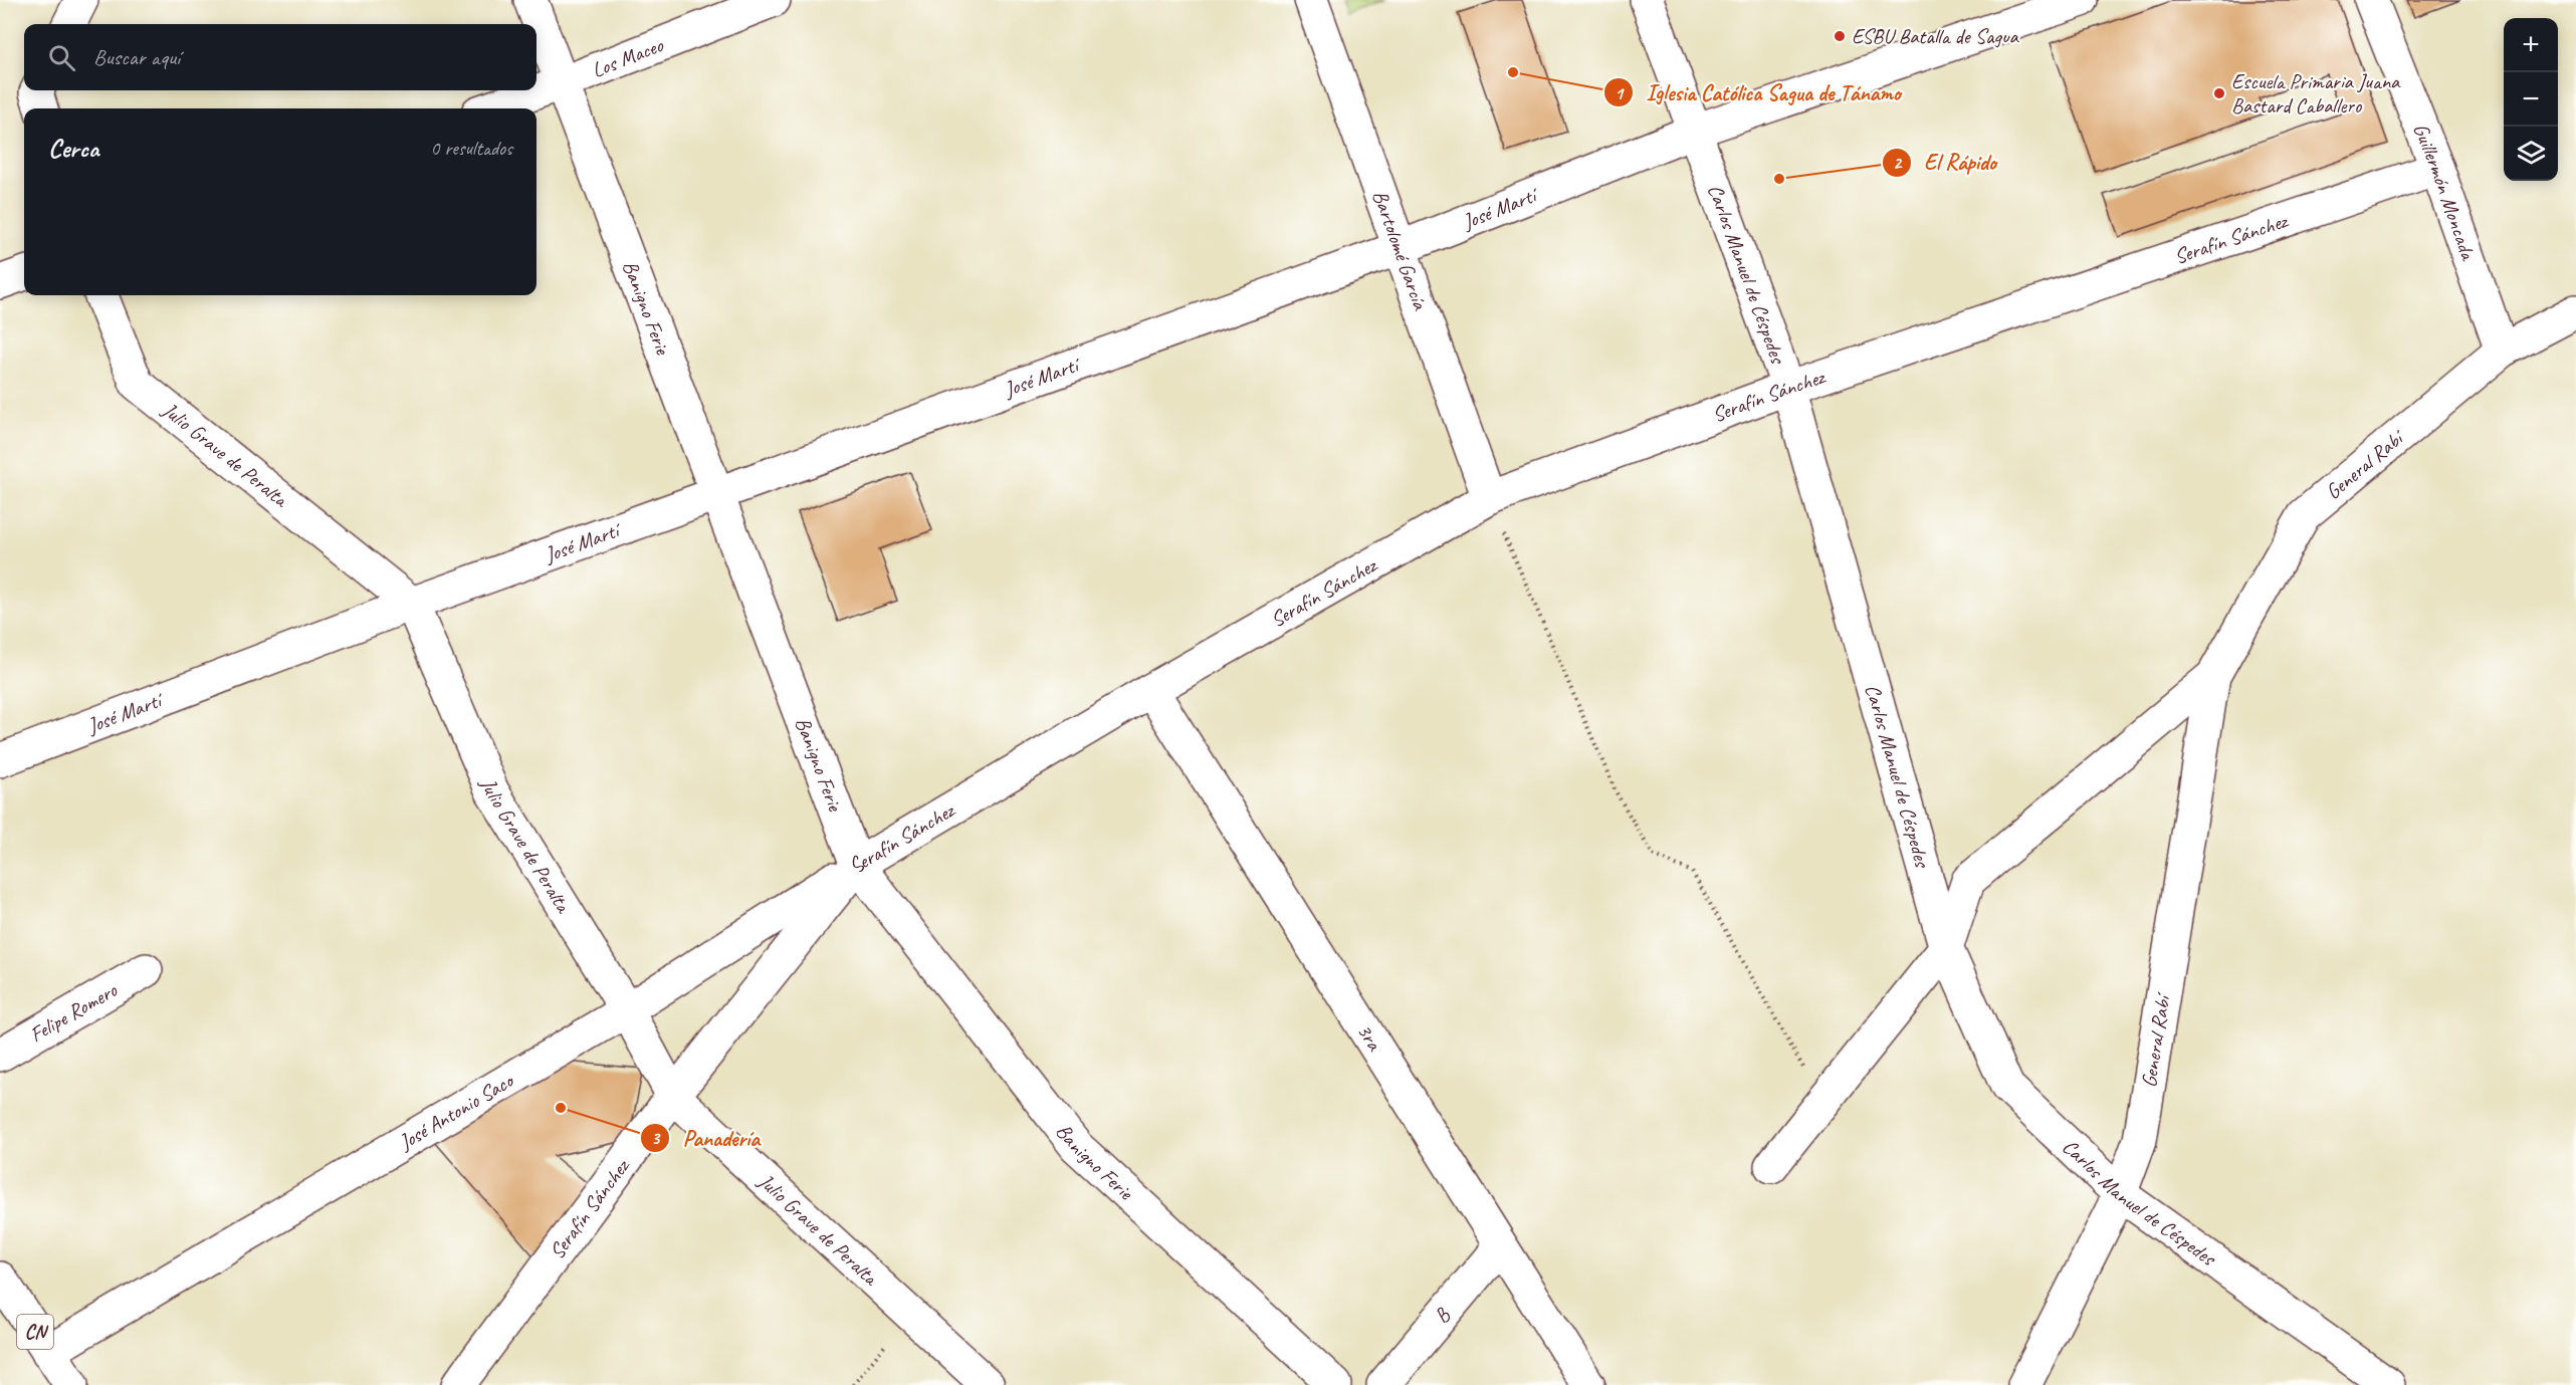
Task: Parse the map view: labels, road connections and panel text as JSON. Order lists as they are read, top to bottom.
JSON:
{
  "streets": {
    "street": [
      "Los Maceo",
      "Guillermón Moncada",
      "José Martí",
      "Serafín Sánchez",
      "Bartolomé García",
      "Carlos Manuel de Céspedes",
      "Banigno Ferie",
      "Julio Grave de Peralta",
      "General Rabí",
      "Felipe Romero",
      "3ra",
      "José Antonio Saco",
      "B",
      "CN"
    ]
  },
  "crossings": [
    ["Los Maceo", "Banigno Ferie"],
    ["Guillermón Moncada", "Serafín Sánchez"],
    ["Guillermón Moncada", "General Rabí"],
    ["José Martí", "Bartolomé García"],
    ["José Martí", "Carlos Manuel de Céspedes"],
    ["José Martí", "Banigno Ferie"],
    ["José Martí", "Julio Grave de Peralta"],
    ["Serafín Sánchez", "Bartolomé García"],
    ["Serafín Sánchez", "Carlos Manuel de Céspedes"],
    ["Serafín Sánchez", "Banigno Ferie"],
    ["Serafín Sánchez", "Julio Grave de Peralta"],
    ["Serafín Sánchez", "3ra"],
    ["Serafín Sánchez", "José Antonio Saco"],
    ["Carlos Manuel de Céspedes", "General Rabí"],
    ["Banigno Ferie", "José Antonio Saco"],
    ["Julio Grave de Peralta", "José Antonio Saco"],
    ["3ra", "B"],
    ["José Antonio Saco", "CN"]
  ],
  "places": [
    "ESBU Batalla de Sagua",
    "Iglesia Católica Sagua de Tánamo",
    "Escuela Primaria Juana Bastard Caballero",
    "El Rápido",
    "Panadería"
  ],
  "page": {
    "map_buttons": ["+", "−"],
    "search": "Buscar aquí",
    "heading": ["Cerca", "0 resultados"]
  }
}
